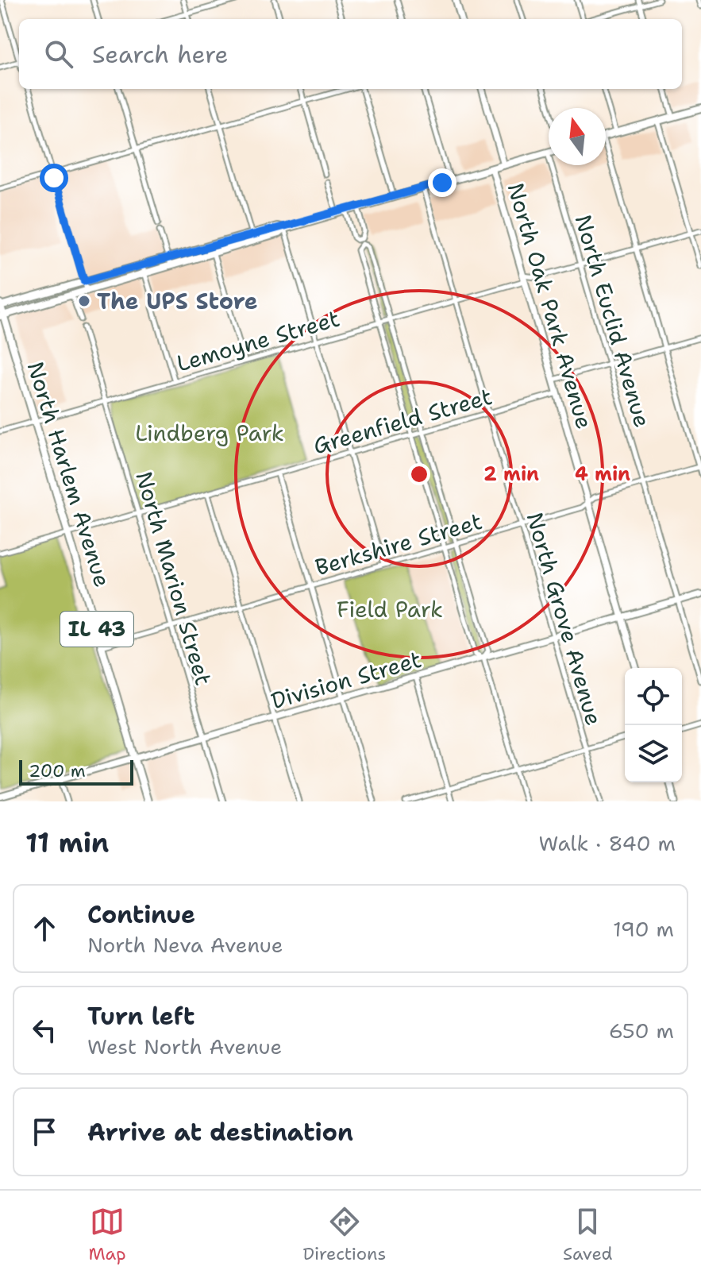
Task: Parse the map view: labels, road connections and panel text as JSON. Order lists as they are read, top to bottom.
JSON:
{
  "streets": {
    "main road": ["North Harlem Avenue", "IL 43"],
    "street": [
      "North Oak Park Avenue",
      "North Euclid Avenue",
      "Lemoyne Street",
      "Greenfield Street",
      "Berkshire Street",
      "North Marion Street",
      "North Grove Avenue",
      "Division Street"
    ]
  },
  "crossings": [
    ["North Oak Park Avenue", "Lemoyne Street"],
    ["North Oak Park Avenue", "Greenfield Street"],
    ["North Oak Park Avenue", "Berkshire Street"],
    ["North Oak Park Avenue", "Division Street"],
    ["North Euclid Avenue", "Berkshire Street"],
    ["North Euclid Avenue", "Division Street"],
    ["Lemoyne Street", "North Harlem Avenue"],
    ["Lemoyne Street", "North Marion Street"],
    ["Lemoyne Street", "North Grove Avenue"],
    ["Greenfield Street", "North Harlem Avenue"],
    ["Greenfield Street", "North Marion Street"],
    ["Greenfield Street", "North Grove Avenue"],
    ["North Harlem Avenue", "Berkshire Street"],
    ["North Harlem Avenue", "Division Street"],
    ["Berkshire Street", "North Marion Street"],
    ["Berkshire Street", "North Grove Avenue"],
    ["North Marion Street", "Division Street"],
    ["North Grove Avenue", "Division Street"]
  ],
  "parks": ["Lindberg Park", "Field Park"],
  "places": ["The UPS Store"],
  "scale_bar": "200 m",
  "north": "top",
  "page": {
    "search": "Search here",
    "scale": "200 m",
    "heading": ["11 min", "Walk · 840 m"],
    "list": [
      ["Continue", "North Neva Avenue", "190 m"],
      ["Turn left", "West North Avenue", "650 m"],
      "Arrive at destination"
    ],
    "nav": ["Map", "Directions", "Saved"]
  },
  "rings": ["2 min", "4 min"]
}
